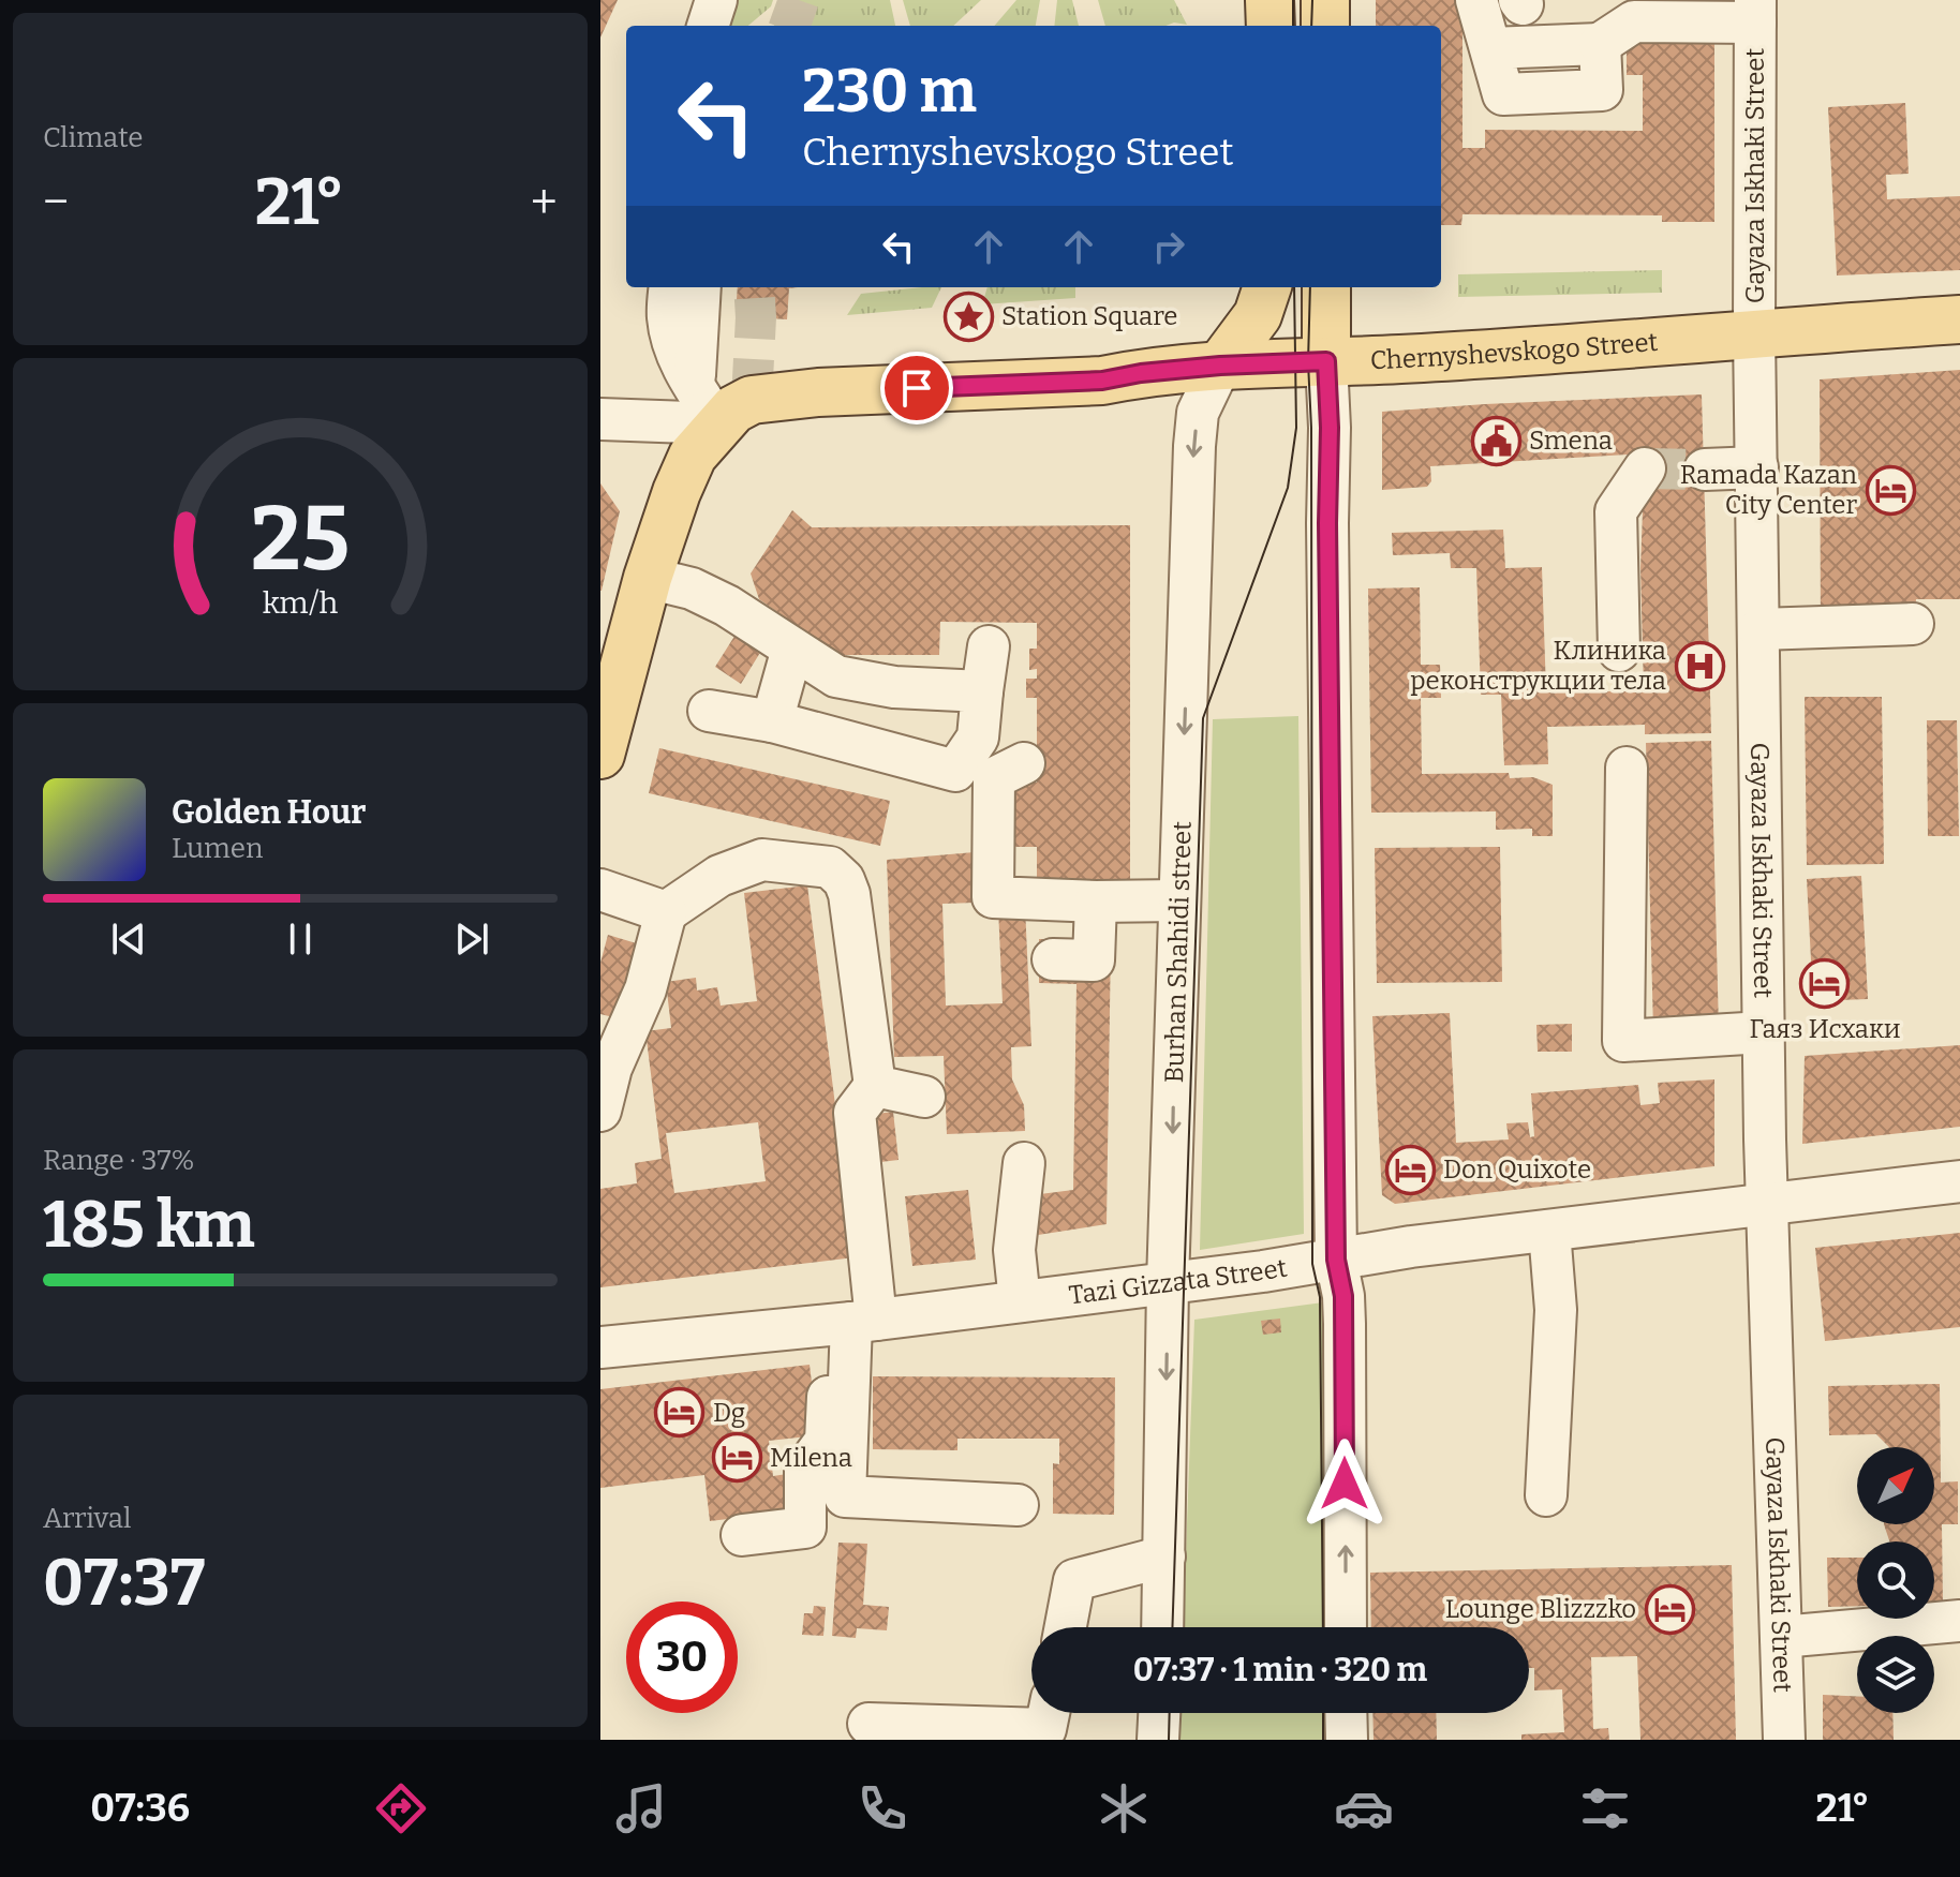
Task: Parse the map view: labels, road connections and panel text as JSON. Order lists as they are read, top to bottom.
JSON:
{
  "streets": {
    "main road": ["Chernyshevskogo Street", "Burhan Shahidi street"],
    "street": ["Gayaza Iskhaki Street", "Tazi Gizzata Street"]
  },
  "crossings": [
    ["Gayaza Iskhaki Street", "Chernyshevskogo Street"],
    ["Gayaza Iskhaki Street", "Tazi Gizzata Street"],
    ["Chernyshevskogo Street", "Burhan Shahidi street"],
    ["Burhan Shahidi street", "Tazi Gizzata Street"]
  ],
  "one_way": ["Burhan Shahidi street"],
  "places": {
    "place": ["Station Square"],
    "public building": ["Smena"],
    "hotel": [
      "Ramada Kazan City Center",
      "Гаяз Исхаки",
      "Don Quixote",
      "Dg",
      "Milena",
      "Lounge Blizzzko"
    ],
    "hospital": ["Клиника реконструкции тела"]
  },
  "north": "top right",
  "page": {
    "tile": [
      "Climate",
      ["Range · 37%", "185 km"],
      ["Arrival", "07:37"]
    ],
    "turn": ["230 m", "Chernyshevskogo Street"],
    "heat": ["−", "21°", "+"],
    "song": ["Golden Hour", "Lumen"],
    "limit": "30",
    "trip": "07:37 · 1 min · 320 m",
    "tabs": ["07:36", "21°"],
    "gauge": ["25", "km/h"]
  }
}
